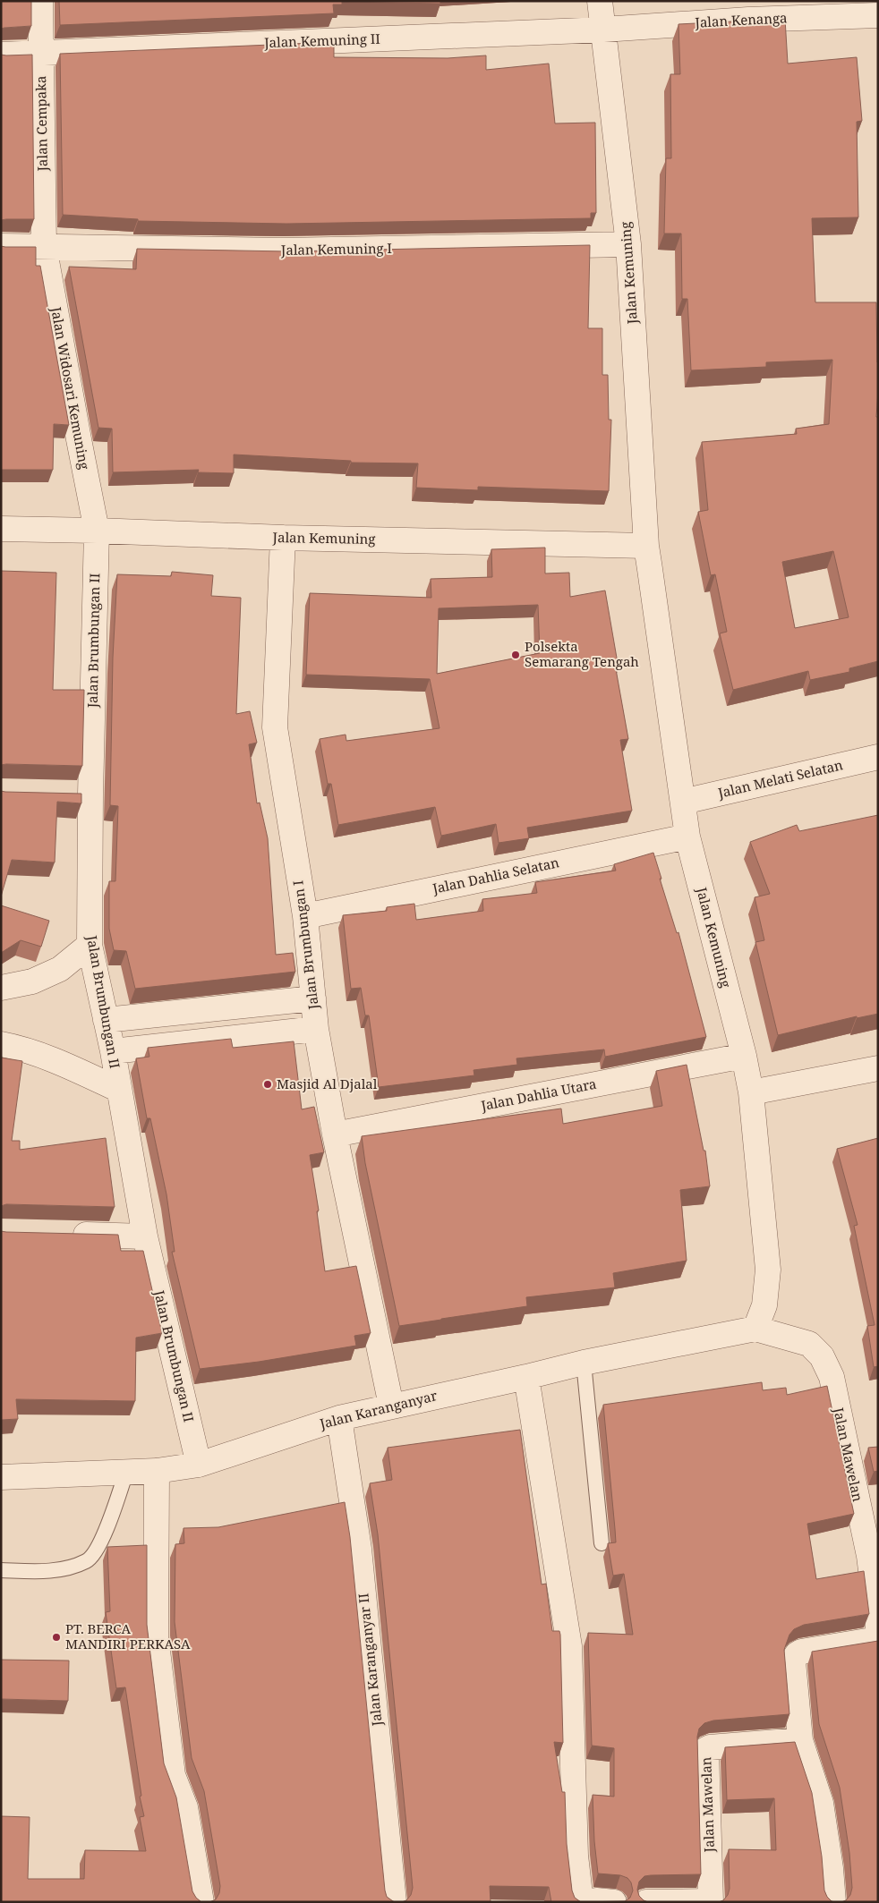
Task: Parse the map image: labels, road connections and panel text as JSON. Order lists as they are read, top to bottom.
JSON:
{
  "streets": {
    "street": [
      "Jalan Kenanga",
      "Jalan Kemuning II",
      "Jalan Cempaka",
      "Jalan Kemuning I",
      "Jalan Kemuning",
      "Jalan Widosari Kemuning",
      "Jalan Brumbungan II",
      "Jalan Melati Selatan",
      "Jalan Dahlia Selatan",
      "Jalan Brumbungan I",
      "Jalan Dahlia Utara",
      "Jalan Karanganyar",
      "Jalan Mawelan",
      "Jalan Karanganyar II"
    ]
  },
  "crossings": [
    ["Jalan Kenanga", "Jalan Kemuning II"],
    ["Jalan Kenanga", "Jalan Kemuning"],
    ["Jalan Kemuning II", "Jalan Cempaka"],
    ["Jalan Kemuning II", "Jalan Kemuning"],
    ["Jalan Cempaka", "Jalan Kemuning I"],
    ["Jalan Cempaka", "Jalan Widosari Kemuning"],
    ["Jalan Kemuning I", "Jalan Kemuning"],
    ["Jalan Kemuning I", "Jalan Widosari Kemuning"],
    ["Jalan Kemuning", "Jalan Widosari Kemuning"],
    ["Jalan Kemuning", "Jalan Brumbungan II"],
    ["Jalan Kemuning", "Jalan Melati Selatan"],
    ["Jalan Kemuning", "Jalan Dahlia Selatan"],
    ["Jalan Kemuning", "Jalan Brumbungan I"],
    ["Jalan Kemuning", "Jalan Dahlia Utara"],
    ["Jalan Kemuning", "Jalan Karanganyar"],
    ["Jalan Kemuning", "Jalan Mawelan"],
    ["Jalan Widosari Kemuning", "Jalan Brumbungan II"],
    ["Jalan Brumbungan II", "Jalan Karanganyar"],
    ["Jalan Dahlia Selatan", "Jalan Brumbungan I"],
    ["Jalan Brumbungan I", "Jalan Dahlia Utara"],
    ["Jalan Brumbungan I", "Jalan Karanganyar"],
    ["Jalan Karanganyar", "Jalan Mawelan"],
    ["Jalan Karanganyar", "Jalan Karanganyar II"]
  ],
  "places": ["Polsekta Semarang Tengah", "Masjid Al Djalal", "PT. BERCA MANDIRI PERKASA"]
}
